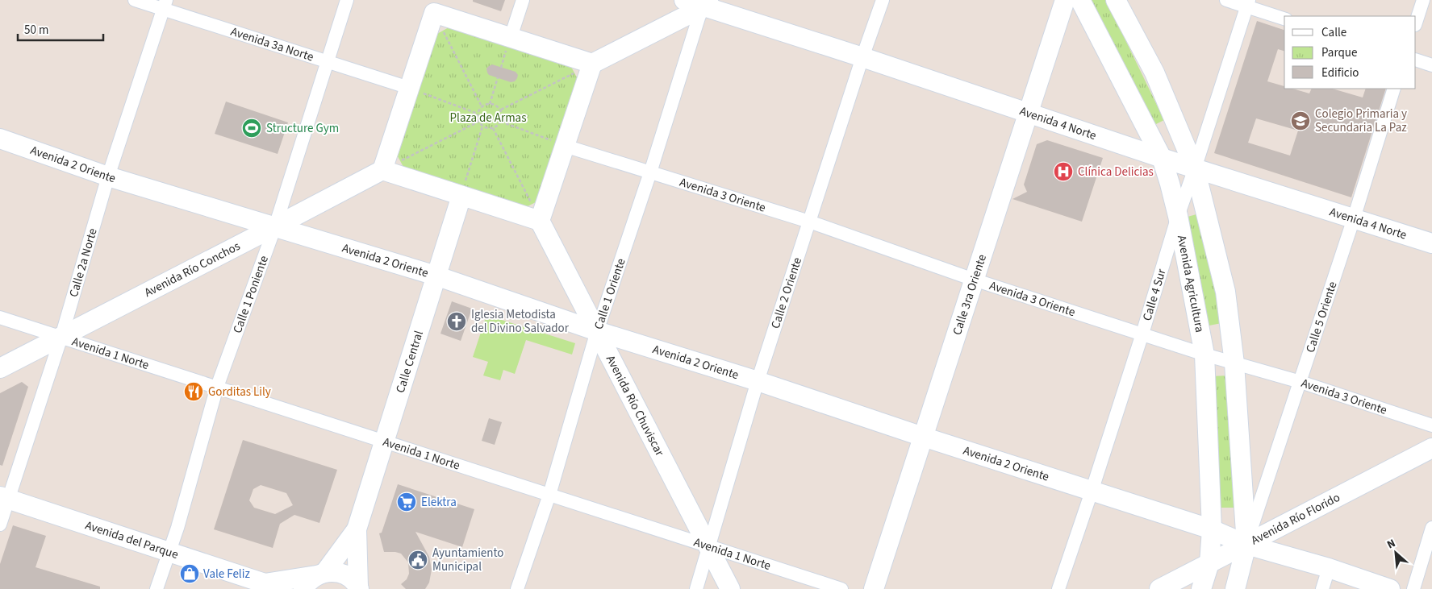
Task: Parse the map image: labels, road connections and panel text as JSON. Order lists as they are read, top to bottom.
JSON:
{
  "streets": {
    "main road": [
      "Avenida 4 Norte",
      "Avenida 2 Oriente",
      "Avenida Río Conchos",
      "Avenida Agricultura",
      "Calle 3ra Oriente",
      "Calle Central",
      "Avenida Río Chuviscar",
      "Avenida Río Florido",
      "Avenida del Parque"
    ],
    "street": [
      "Avenida 3a Norte",
      "Avenida 3 Oriente",
      "Calle 2a Norte",
      "Calle 2 Oriente",
      "Calle 1 Poniente",
      "Calle 1 Oriente",
      "Calle 4 Sur",
      "Calle 5 Oriente",
      "Avenida 1 Norte"
    ]
  },
  "crossings": [
    ["Avenida 3a Norte", "Calle 2a Norte"],
    ["Avenida 3a Norte", "Calle 1 Poniente"],
    ["Avenida 4 Norte", "Avenida Agricultura"],
    ["Avenida 4 Norte", "Calle 2 Oriente"],
    ["Avenida 4 Norte", "Calle 1 Oriente"],
    ["Avenida 4 Norte", "Calle 3ra Oriente"],
    ["Avenida 4 Norte", "Calle 4 Sur"],
    ["Avenida 4 Norte", "Calle 5 Oriente"],
    ["Avenida 2 Oriente", "Calle 2a Norte"],
    ["Avenida 2 Oriente", "Avenida Río Conchos"],
    ["Avenida 2 Oriente", "Avenida Agricultura"],
    ["Avenida 2 Oriente", "Calle 2 Oriente"],
    ["Avenida 2 Oriente", "Calle 1 Poniente"],
    ["Avenida 2 Oriente", "Calle 1 Oriente"],
    ["Avenida 2 Oriente", "Calle 3ra Oriente"],
    ["Avenida 2 Oriente", "Calle 4 Sur"],
    ["Avenida 2 Oriente", "Calle 5 Oriente"],
    ["Avenida 2 Oriente", "Calle Central"],
    ["Avenida 2 Oriente", "Avenida Río Chuviscar"],
    ["Avenida 2 Oriente", "Avenida Río Florido"],
    ["Avenida 3 Oriente", "Avenida Agricultura"],
    ["Avenida 3 Oriente", "Calle 2 Oriente"],
    ["Avenida 3 Oriente", "Calle 1 Oriente"],
    ["Avenida 3 Oriente", "Calle 3ra Oriente"],
    ["Avenida 3 Oriente", "Calle 4 Sur"],
    ["Avenida 3 Oriente", "Calle 5 Oriente"],
    ["Calle 2a Norte", "Avenida Río Conchos"],
    ["Calle 2a Norte", "Avenida 1 Norte"],
    ["Calle 2a Norte", "Avenida del Parque"],
    ["Avenida Río Conchos", "Calle 1 Poniente"],
    ["Avenida Río Conchos", "Avenida 1 Norte"],
    ["Avenida Agricultura", "Calle 4 Sur"],
    ["Avenida Agricultura", "Avenida Río Florido"],
    ["Calle 2 Oriente", "Avenida 1 Norte"],
    ["Calle 2 Oriente", "Avenida Río Chuviscar"],
    ["Calle 1 Poniente", "Avenida 1 Norte"],
    ["Calle 1 Poniente", "Avenida del Parque"],
    ["Calle 1 Oriente", "Avenida 1 Norte"],
    ["Calle 1 Oriente", "Avenida Río Chuviscar"],
    ["Calle 5 Oriente", "Avenida Río Florido"],
    ["Avenida 1 Norte", "Calle Central"],
    ["Avenida 1 Norte", "Avenida Río Chuviscar"]
  ],
  "parks": ["Plaza de Armas"],
  "places": {
    "school or university": ["Colegio Primaria y Secundaria La Paz"],
    "sports": ["Structure Gym"],
    "hospital": ["Clínica Delicias"],
    "church": ["Iglesia Metodista del Divino Salvador"],
    "restaurant": ["Gorditas Lily"],
    "supermarket": ["Elektra"],
    "public building": ["Ayuntamiento Municipal"],
    "shop": ["Vale Feliz"]
  },
  "legend": ["Calle", "Parque", "Edificio"],
  "scale_bar": "50 m",
  "north": "top left"
}
